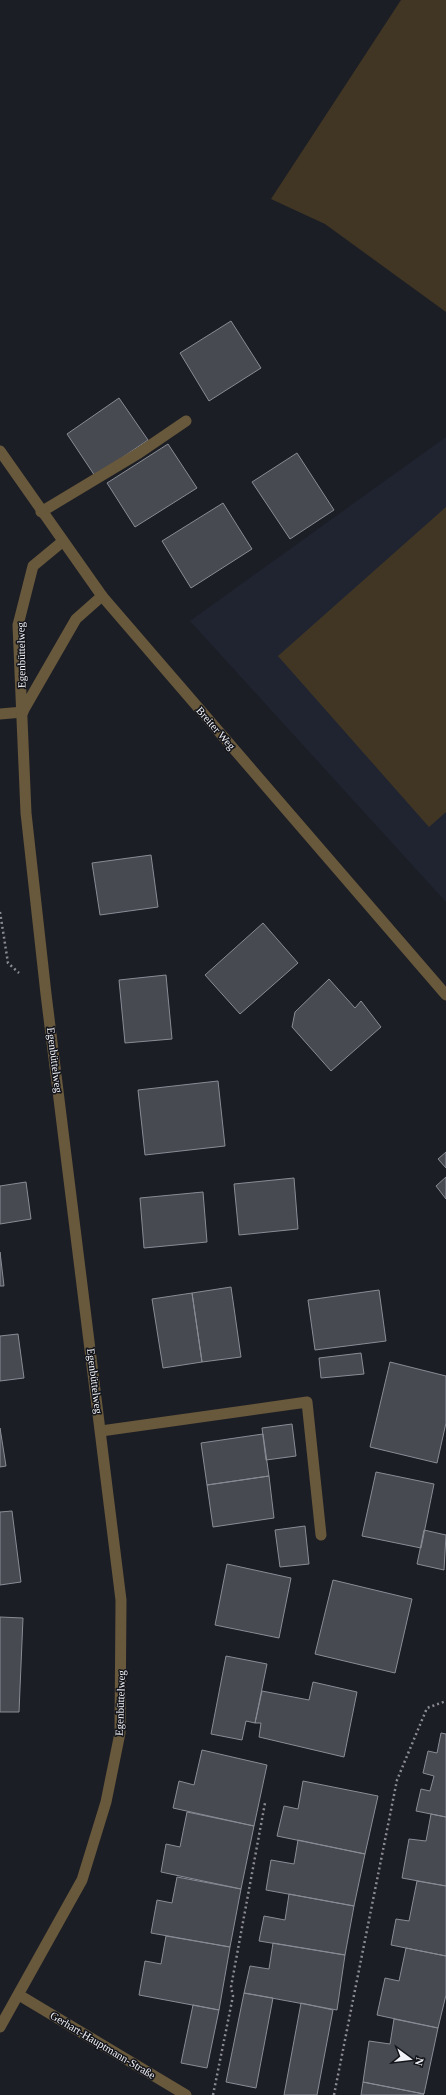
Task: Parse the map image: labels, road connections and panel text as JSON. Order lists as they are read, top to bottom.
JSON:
{
  "streets": {
    "street": ["Egenbüttelweg", "Breiter Weg", "Gerhart-Hauptmann-Straße"]
  },
  "crossings": [
    ["Egenbüttelweg", "Breiter Weg"],
    ["Egenbüttelweg", "Gerhart-Hauptmann-Straße"]
  ],
  "north": "right"
}
